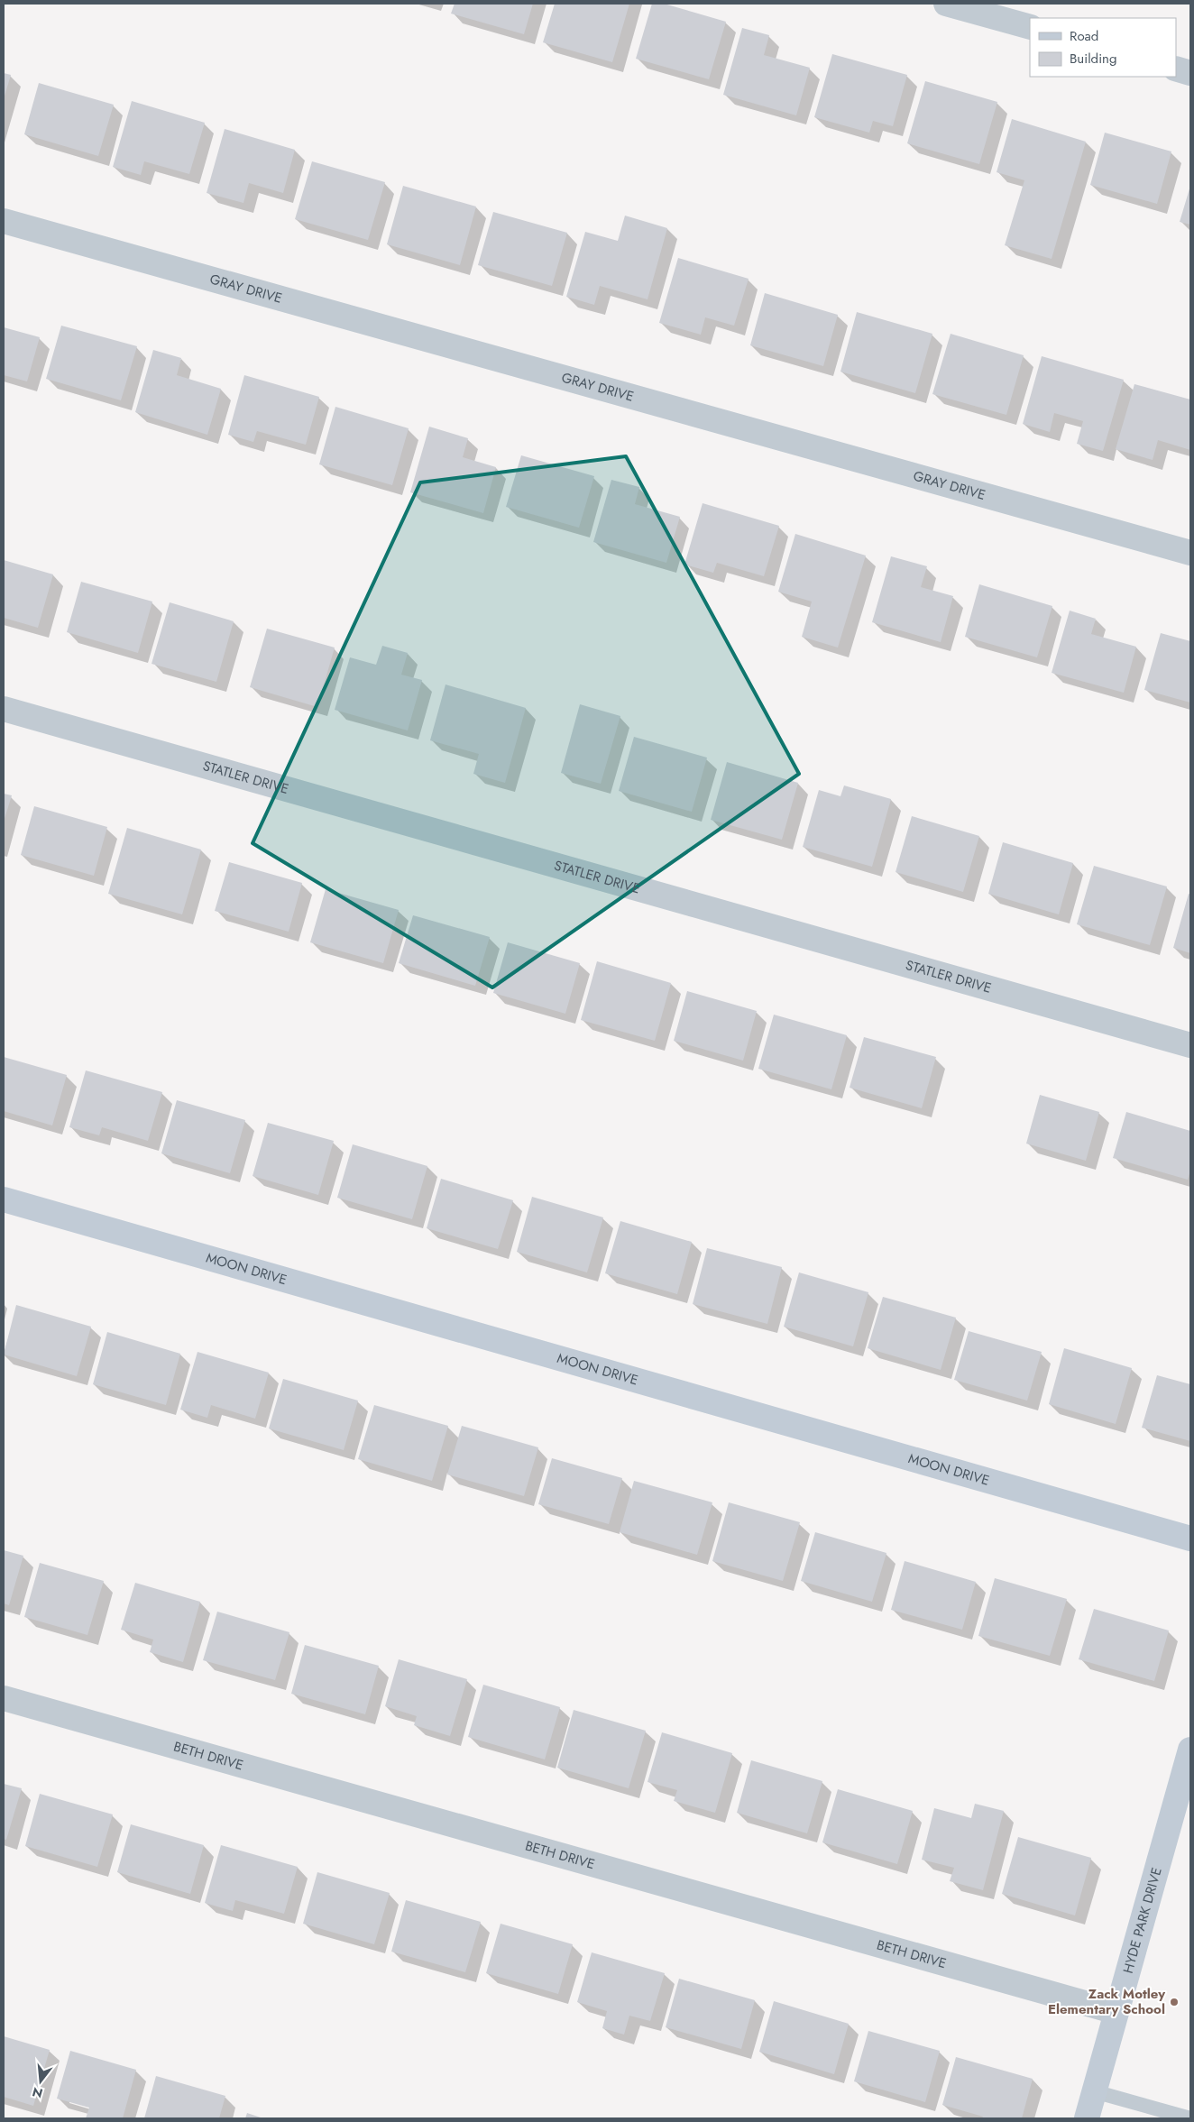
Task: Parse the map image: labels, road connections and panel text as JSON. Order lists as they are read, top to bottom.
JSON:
{
  "streets": {
    "street": [
      "GRAY DRIVE",
      "STATLER DRIVE",
      "MOON DRIVE",
      "BETH DRIVE",
      "HYDE PARK DRIVE"
    ]
  },
  "crossings": [
    ["BETH DRIVE", "HYDE PARK DRIVE"]
  ],
  "places": ["Zack Motley Elementary School"],
  "legend": ["Road", "Building"],
  "north": "bottom"
}
